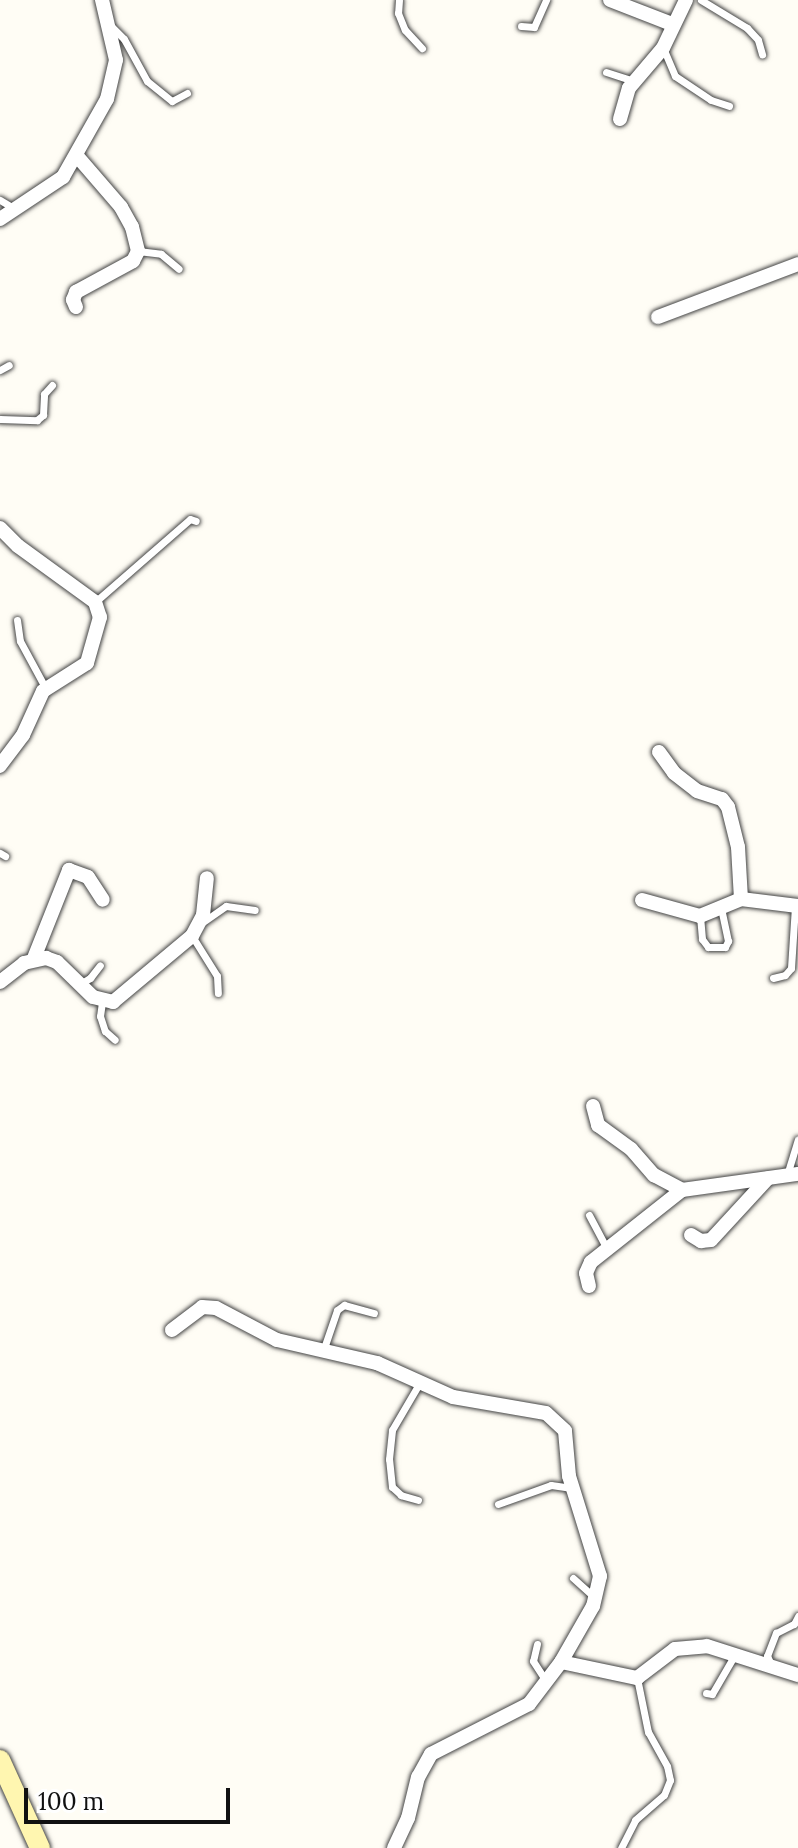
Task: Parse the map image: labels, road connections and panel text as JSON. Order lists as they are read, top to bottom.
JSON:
{
  "scale_bar": "100 m"
}
